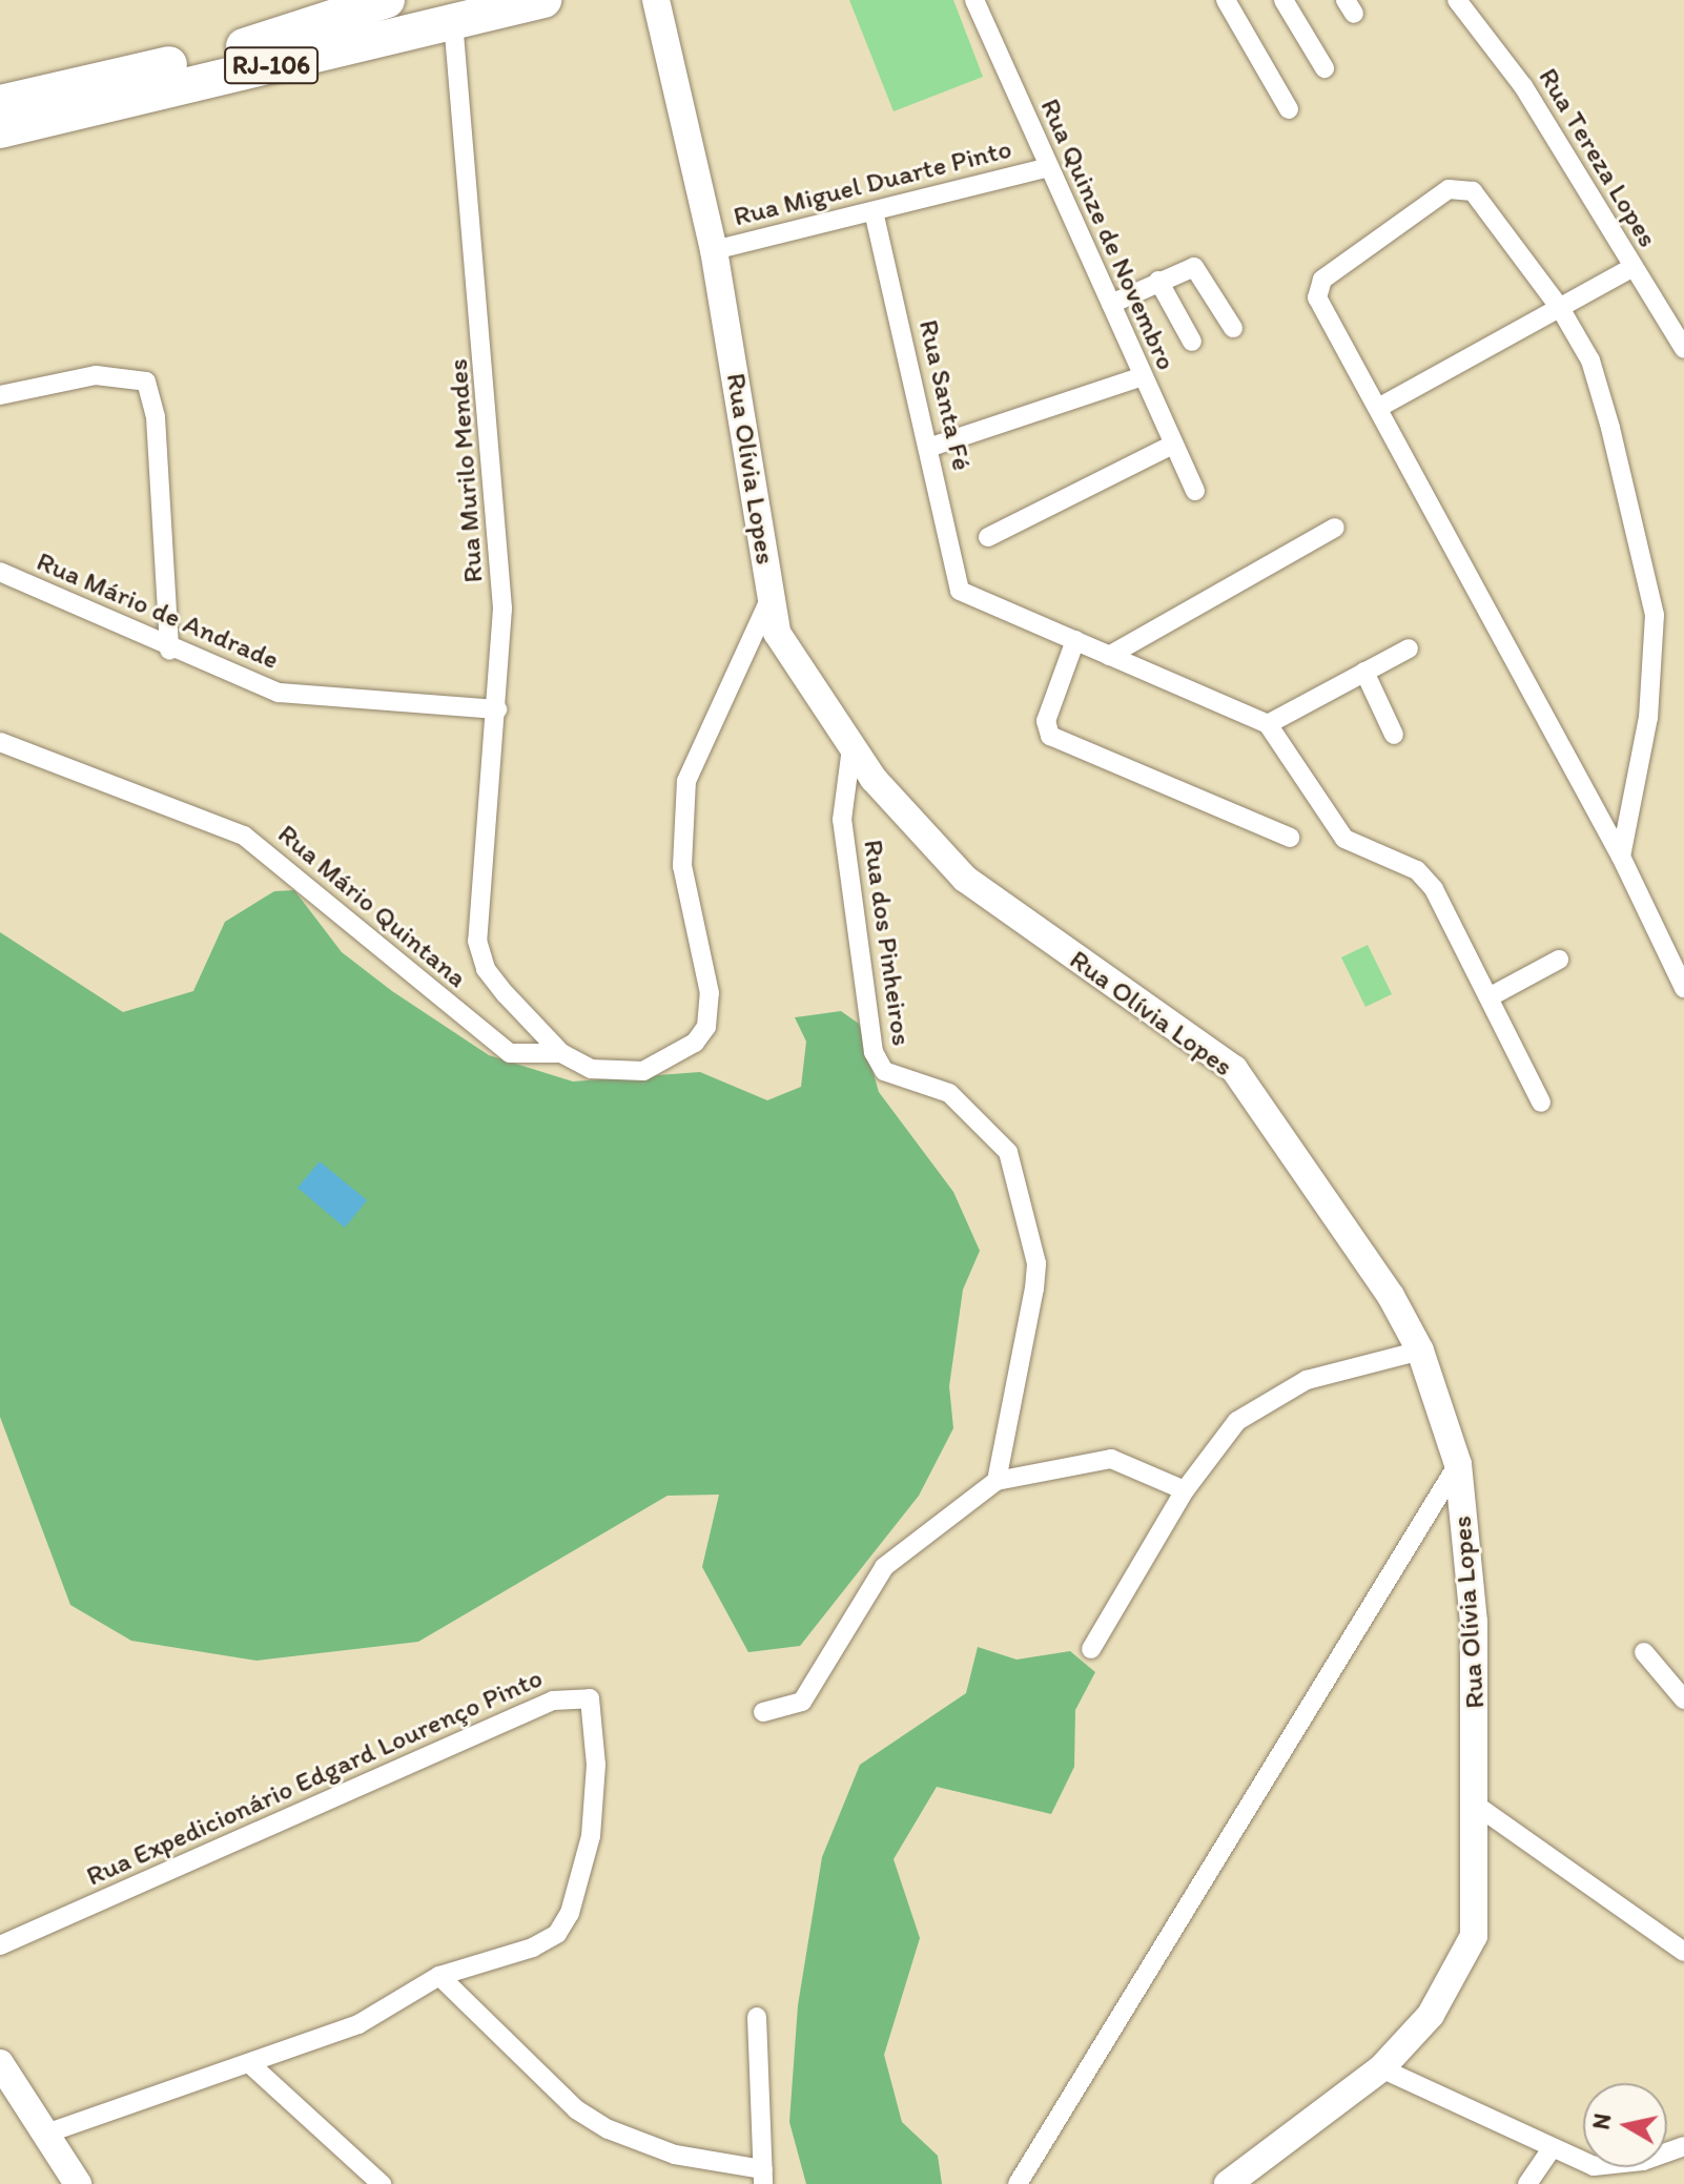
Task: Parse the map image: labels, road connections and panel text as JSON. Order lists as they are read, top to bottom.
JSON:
{
  "streets": {
    "highway": ["RJ-106"],
    "street": [
      "Rua Tereza Lopes",
      "Rua Miguel Duarte Pinto",
      "Rua Quinze de Novembro",
      "Rua Santa Fé",
      "Rua Olívia Lopes",
      "Rua Murilo Mendes",
      "Rua Mário de Andrade",
      "Rua Mário Quintana",
      "Rua dos Pinheiros",
      "Rua Expedicionário Edgard Lourenço Pinto"
    ]
  },
  "crossings": [
    ["RJ-106", "Rua Murilo Mendes"],
    ["Rua Miguel Duarte Pinto", "Rua Quinze de Novembro"],
    ["Rua Miguel Duarte Pinto", "Rua Santa Fé"],
    ["Rua Miguel Duarte Pinto", "Rua Olívia Lopes"],
    ["Rua Olívia Lopes", "Rua dos Pinheiros"],
    ["Rua Murilo Mendes", "Rua Mário de Andrade"],
    ["Rua Murilo Mendes", "Rua Mário Quintana"]
  ],
  "north": "left"
}
